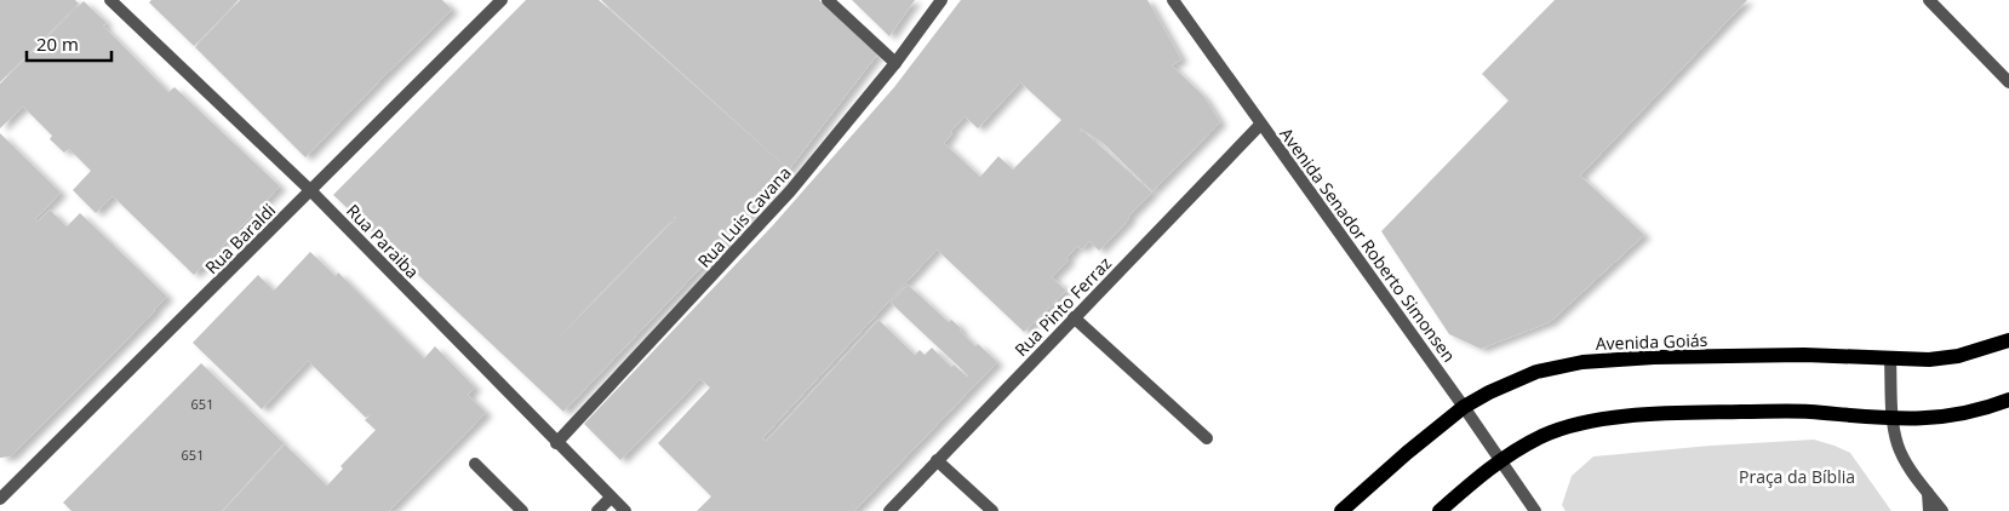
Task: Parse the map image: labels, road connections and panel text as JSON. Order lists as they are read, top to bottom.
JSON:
{
  "streets": {
    "main road": ["Avenida Goiás"],
    "street": [
      "Rua Luis Cavana",
      "Rua Baraldi",
      "Rua Paraiba",
      "Avenida Senador Roberto Simonsen",
      "Rua Pinto Ferraz"
    ]
  },
  "crossings": [
    ["Rua Luis Cavana", "Rua Paraiba"],
    ["Rua Baraldi", "Rua Paraiba"],
    ["Avenida Senador Roberto Simonsen", "Rua Pinto Ferraz"],
    ["Avenida Senador Roberto Simonsen", "Avenida Goiás"]
  ],
  "parks": ["Praça da Bíblia"],
  "house_numbers": ["651", "651"],
  "scale_bar": "20 m"
}
